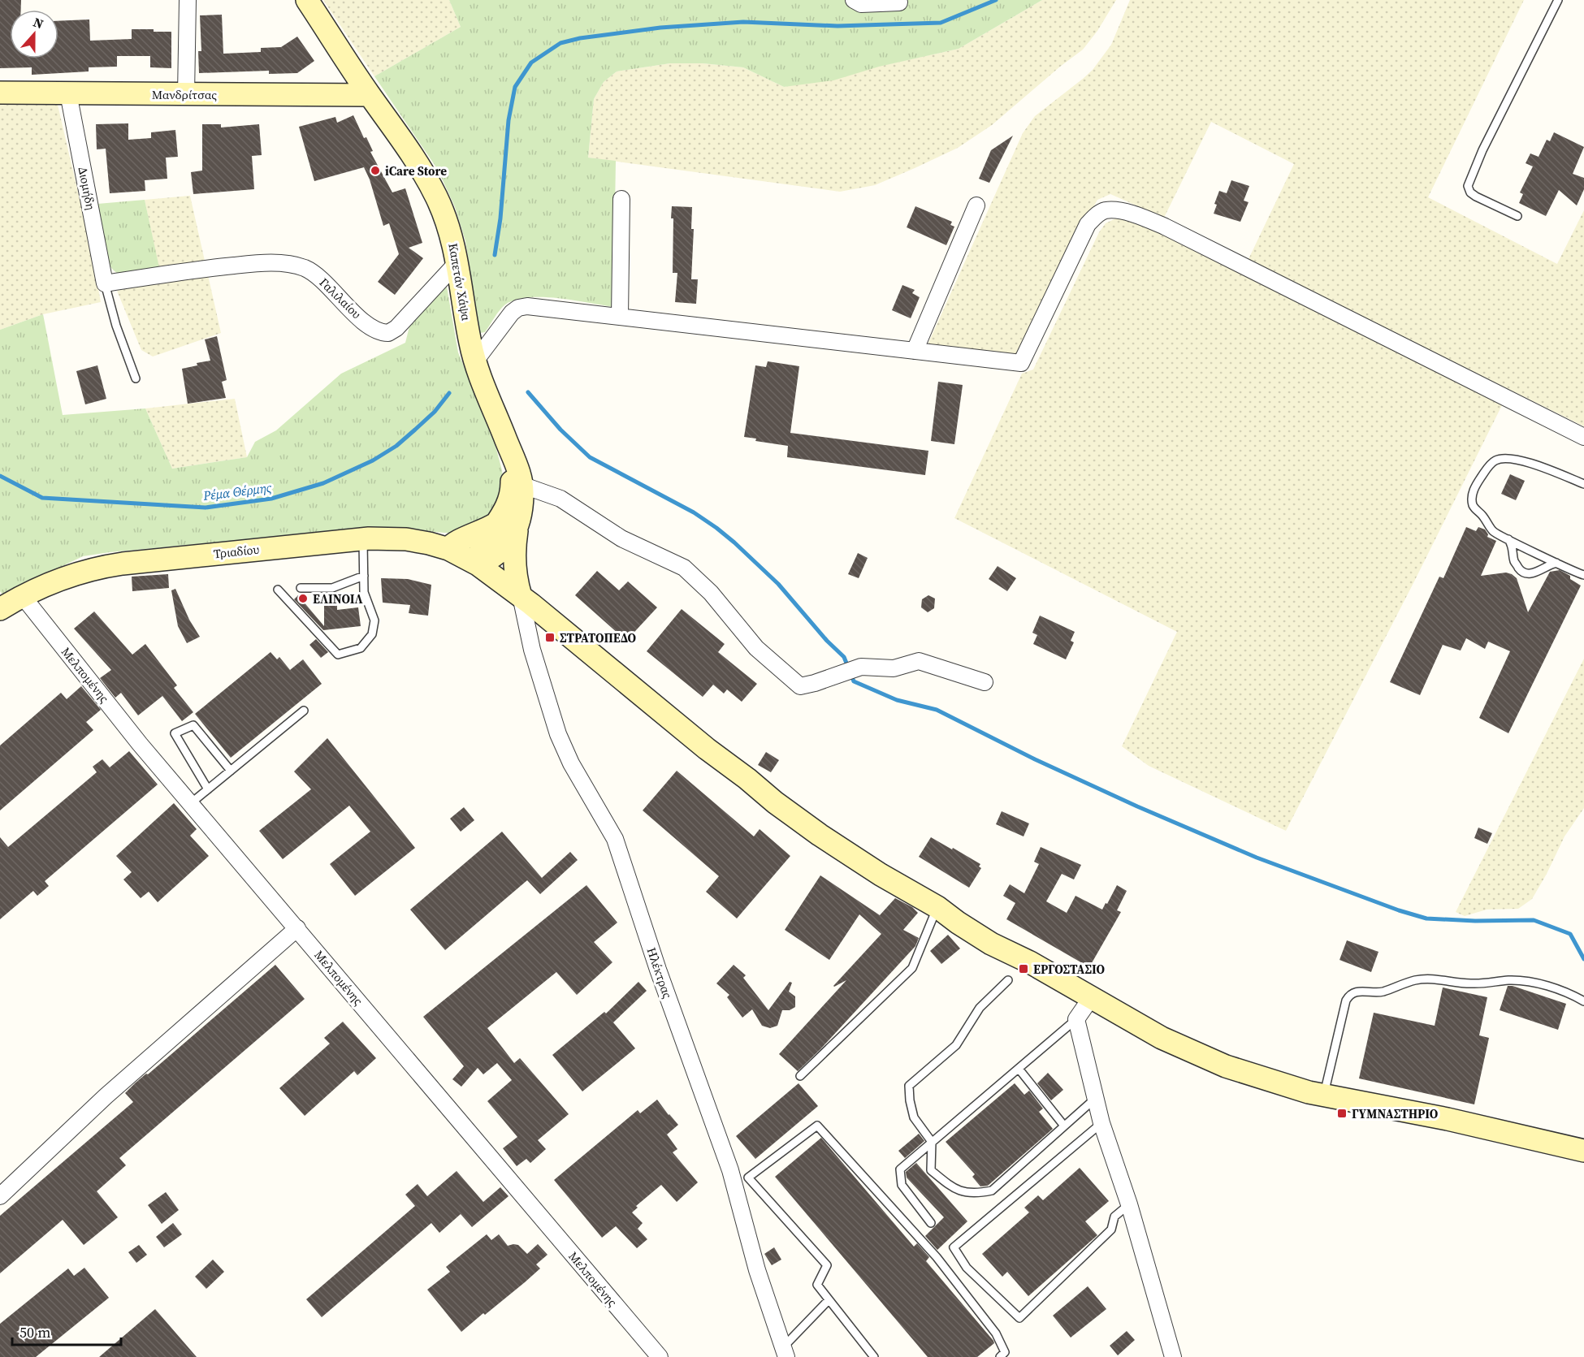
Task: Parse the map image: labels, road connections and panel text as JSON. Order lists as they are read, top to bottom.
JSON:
{
  "streets": {
    "street": [
      "Μανδρίτσας",
      "Διομήδη",
      "Καπετάν Χάψα",
      "Γαλιλαίου",
      "Τριαδίου",
      "Μελπομένης",
      "Ηλέκτρας"
    ]
  },
  "crossings": [
    ["Μανδρίτσας", "Διομήδη"],
    ["Μανδρίτσας", "Καπετάν Χάψα"],
    ["Διομήδη", "Γαλιλαίου"],
    ["Καπετάν Χάψα", "Γαλιλαίου"],
    ["Καπετάν Χάψα", "Τριαδίου"],
    ["Τριαδίου", "Μελπομένης"],
    ["Τριαδίου", "Ηλέκτρας"]
  ],
  "water": ["Ρέμα Θέρμης"],
  "places": {
    "other": ["iCare Store", "ΕΛΙΝΟΙΛ"],
    "transit": ["ΣΤΡΑΤΟΠΕΔΟ", "ΕΡΓΟΣΤΑΣΙΟ", "ΓΥΜΝΑΣΤΗΡΙΟ"]
  },
  "scale_bar": "50 m",
  "north": "top"
}
